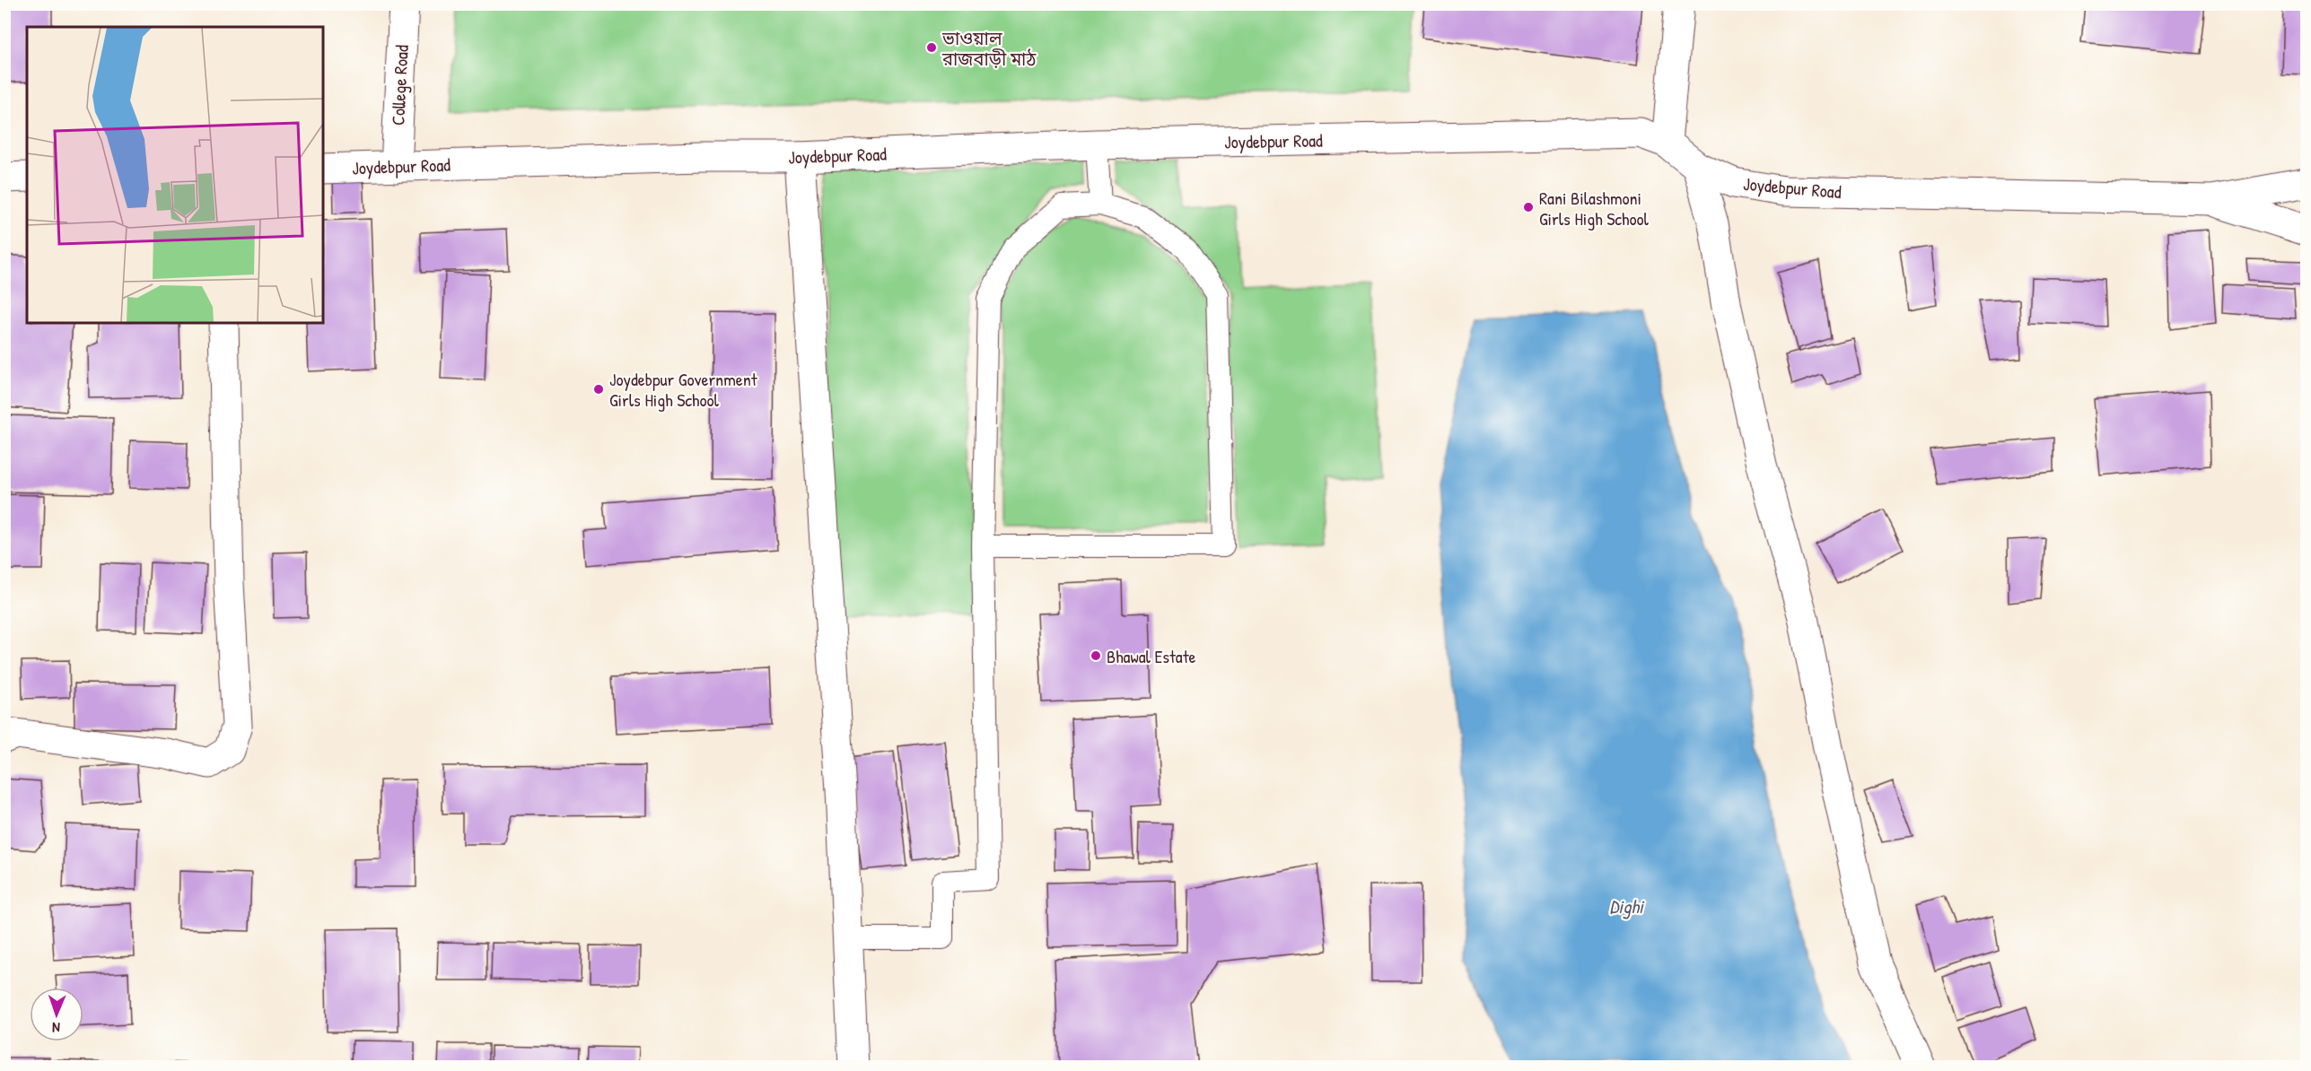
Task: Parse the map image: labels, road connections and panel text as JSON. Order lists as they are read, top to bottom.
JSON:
{
  "streets": {
    "street": ["College Road", "Joydebpur Road"]
  },
  "crossings": [
    ["College Road", "Joydebpur Road"]
  ],
  "water": ["Dighi"],
  "places": [
    "ভাওয়াল রাজবাড়ী মাঠ",
    "Rani Bilashmoni Girls High School",
    "Joydebpur Government Girls High School",
    "Bhawal Estate"
  ],
  "north": "bottom"
}
